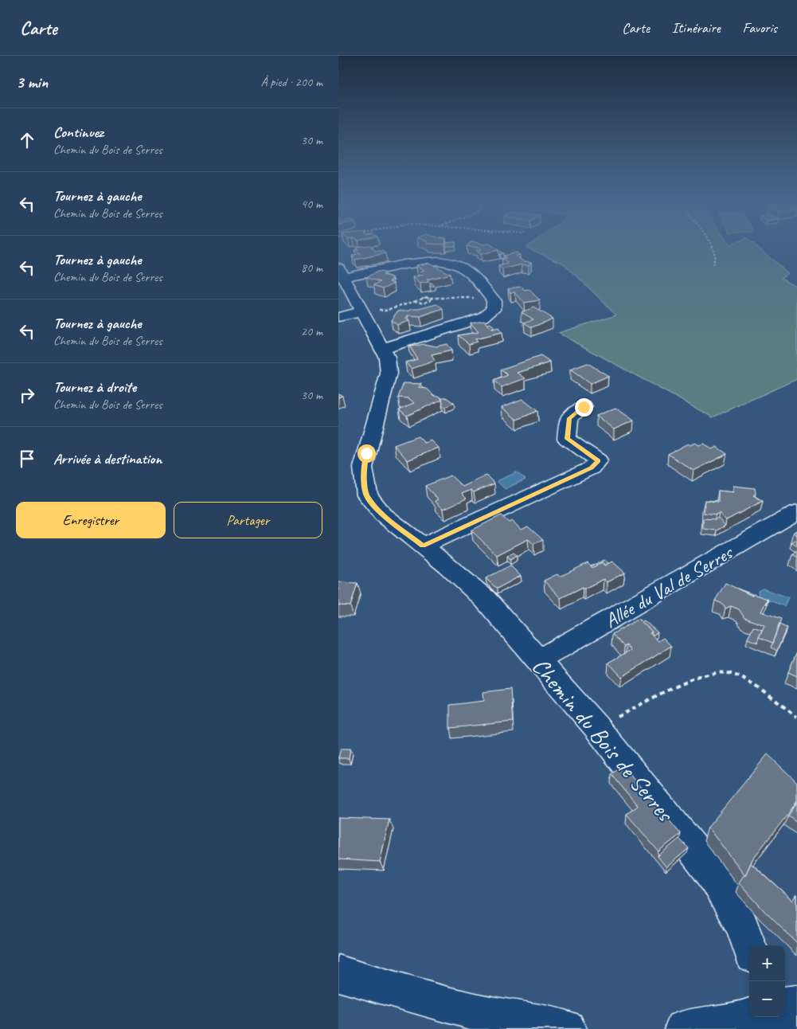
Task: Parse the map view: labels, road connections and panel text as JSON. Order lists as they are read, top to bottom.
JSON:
{
  "streets": {
    "street": ["Allée du Val de Serres", "Chemin du Bois de Serres"]
  },
  "crossings": [
    ["Allée du Val de Serres", "Chemin du Bois de Serres"]
  ],
  "page": {
    "header": "Carte",
    "nav": ["Carte", "Itinéraire", "Favoris"],
    "heading": ["3 min", "À pied · 200 m"],
    "list": [
      ["Continuez", "Chemin du Bois de Serres", "30 m"],
      ["Tournez à gauche", "Chemin du Bois de Serres", "40 m"],
      ["Tournez à gauche", "Chemin du Bois de Serres", "80 m"],
      ["Tournez à gauche", "Chemin du Bois de Serres", "20 m"],
      ["Tournez à droite", "Chemin du Bois de Serres", "30 m"],
      "Arrivée à destination"
    ],
    "buttons": ["Enregistrer", "Partager"],
    "map_buttons": ["+", "−"]
  }
}
